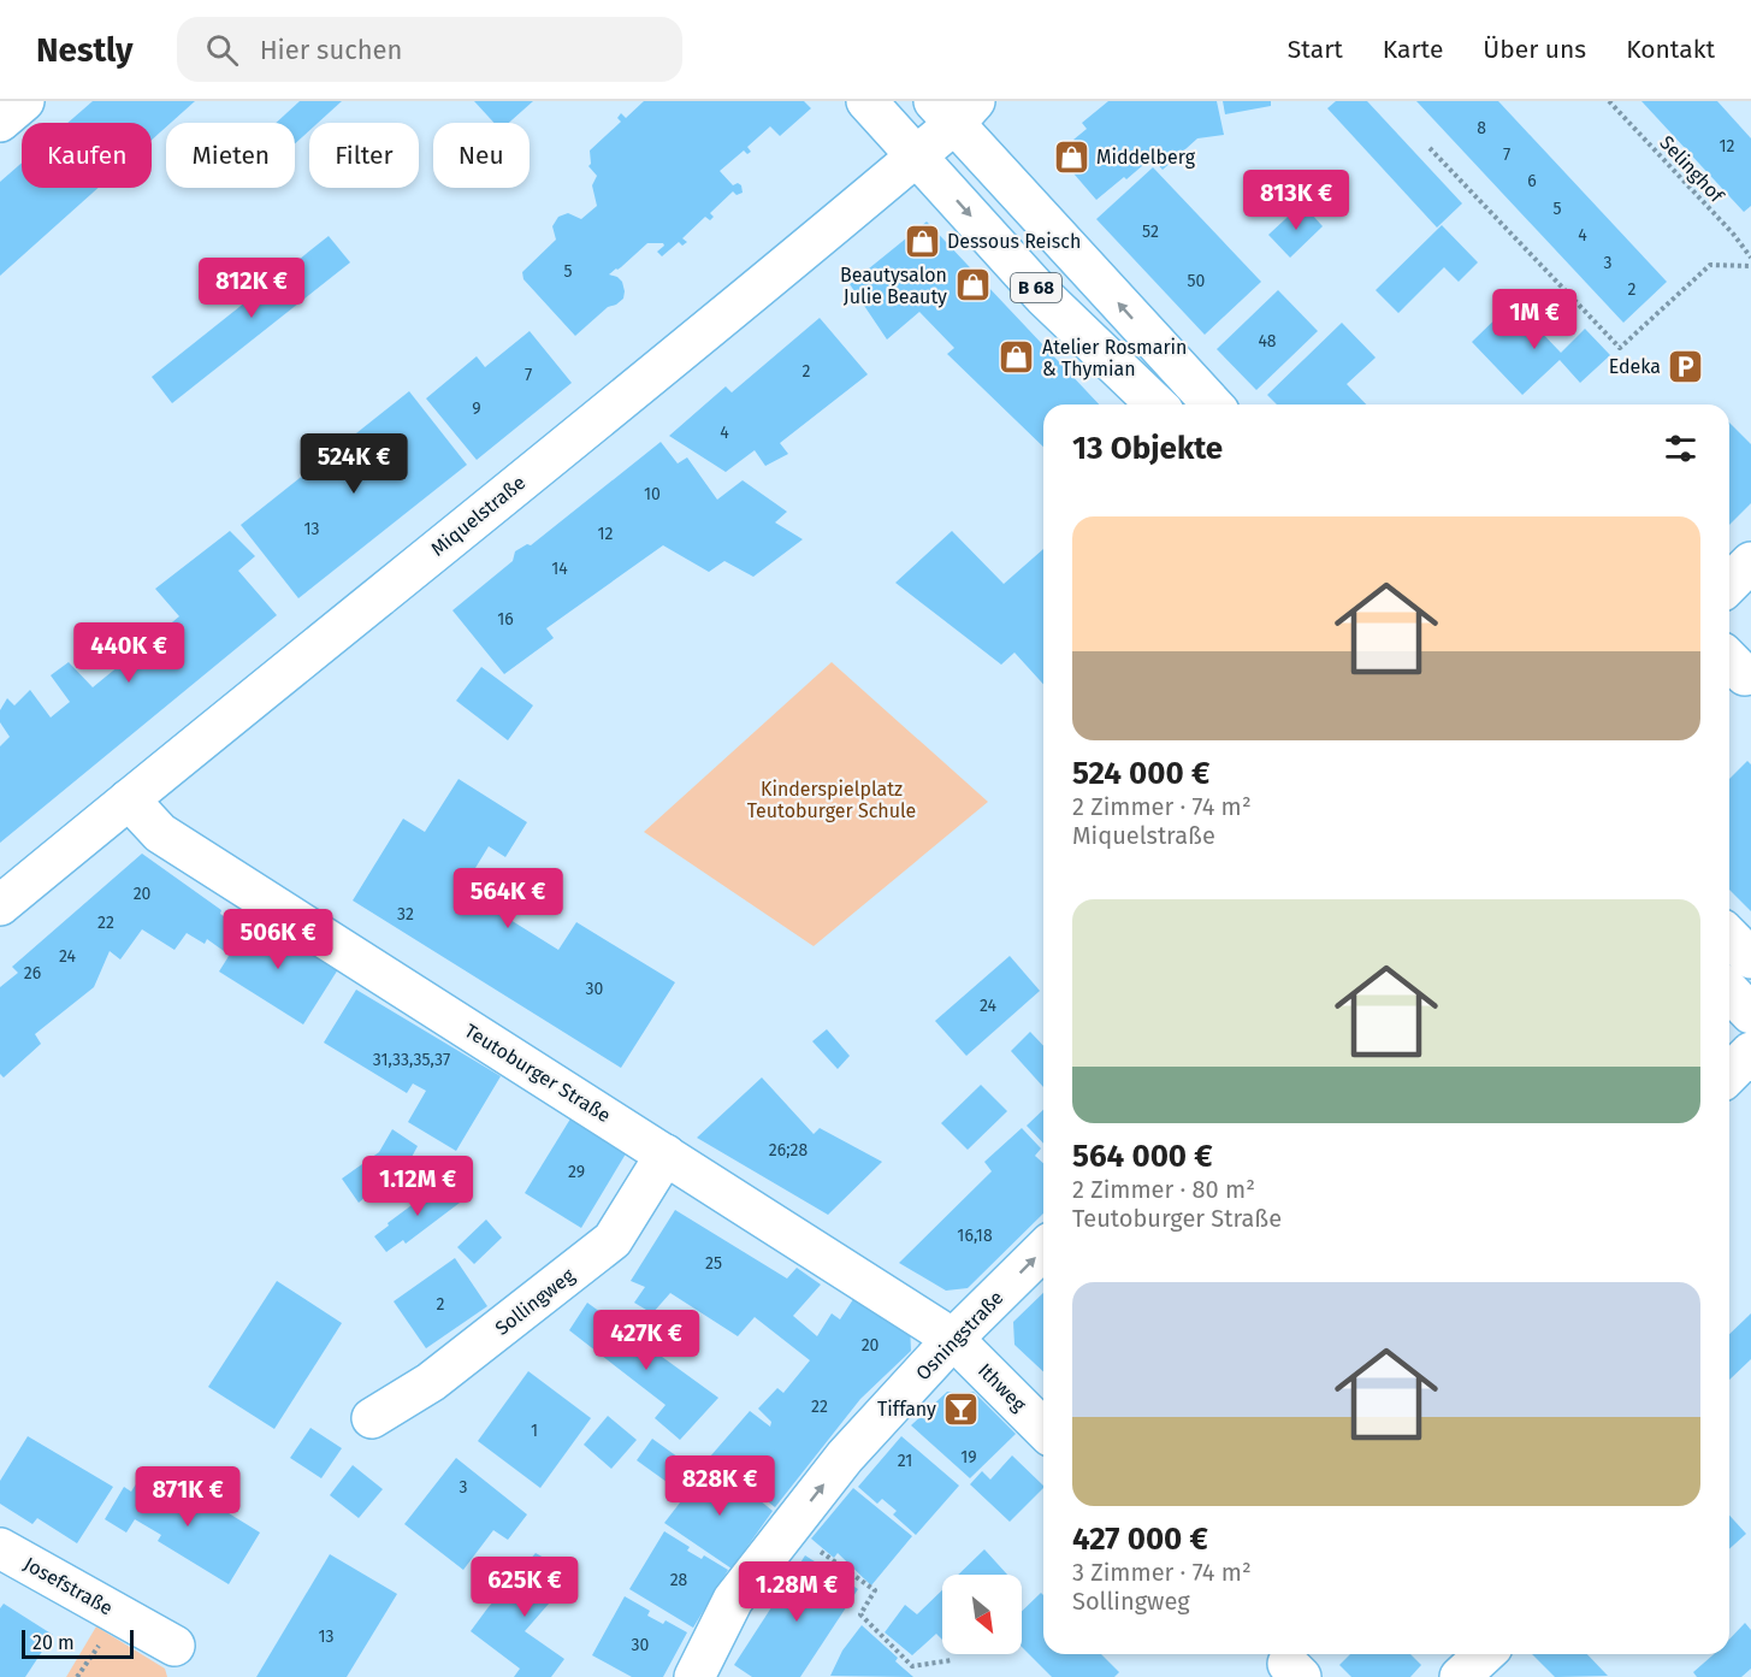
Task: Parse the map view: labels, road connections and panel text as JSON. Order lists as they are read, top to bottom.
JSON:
{
  "streets": {
    "street": [
      "B 68",
      "Miquelstraße",
      "Teutoburger Straße",
      "Sollingweg",
      "Osningstraße",
      "Ithweg",
      "Josefstraße"
    ],
    "path": ["Selinghof"]
  },
  "crossings": [
    ["B 68", "Miquelstraße"],
    ["Miquelstraße", "Teutoburger Straße"],
    ["Teutoburger Straße", "Sollingweg"],
    ["Teutoburger Straße", "Osningstraße"],
    ["Teutoburger Straße", "Ithweg"],
    ["Osningstraße", "Ithweg"]
  ],
  "one_way": ["Osningstraße"],
  "parks": ["Kinderspielplatz Teutoburger Schule"],
  "places": {
    "shop": [
      "Middelberg",
      "Dessous Reisch",
      "Beautysalon Julie Beauty",
      "Atelier Rosmarin & Thymian"
    ],
    "parking": ["Edeka"],
    "bar": ["Tiffany"]
  },
  "house_numbers": [
    "8",
    "12",
    "7",
    "6",
    "5",
    "52",
    "4",
    "3",
    "5",
    "50",
    "2",
    "48",
    "2",
    "7",
    "9",
    "4",
    "10",
    "13",
    "12",
    "14",
    "16",
    "20",
    "32",
    "22",
    "24",
    "26",
    "30",
    "24",
    "31,33,35,37",
    "26;28",
    "29",
    "16,18",
    "25",
    "2",
    "20",
    "22",
    "1",
    "19",
    "21",
    "3",
    "28",
    "13",
    "30"
  ],
  "scale_bar": "20 m",
  "north": "bottom right",
  "page": {
    "header": "Nestly",
    "search": "Hier suchen",
    "nav": [
      "Start",
      "Karte",
      "Über uns",
      "Kontakt"
    ],
    "chip": [
      "Kaufen",
      "Mieten",
      "Filter",
      "Neu"
    ],
    "price": [
      "813K €",
      "812K €",
      "1M €",
      "524K €",
      "440K €",
      "564K €",
      "506K €",
      "1.12M €",
      "427K €",
      "828K €",
      "871K €",
      "625K €",
      "1.28M €"
    ],
    "heading": "13 Objekte",
    "list": [
      {
        "name": "524 000 €",
        "note": "2 Zimmer · 74 m² · Miquelstraße"
      },
      {
        "name": "564 000 €",
        "note": "2 Zimmer · 80 m² · Teutoburger Straße"
      },
      {
        "name": "427 000 €",
        "note": "3 Zimmer · 74 m² · Sollingweg"
      }
    ],
    "scale": "20 m"
  }
}
